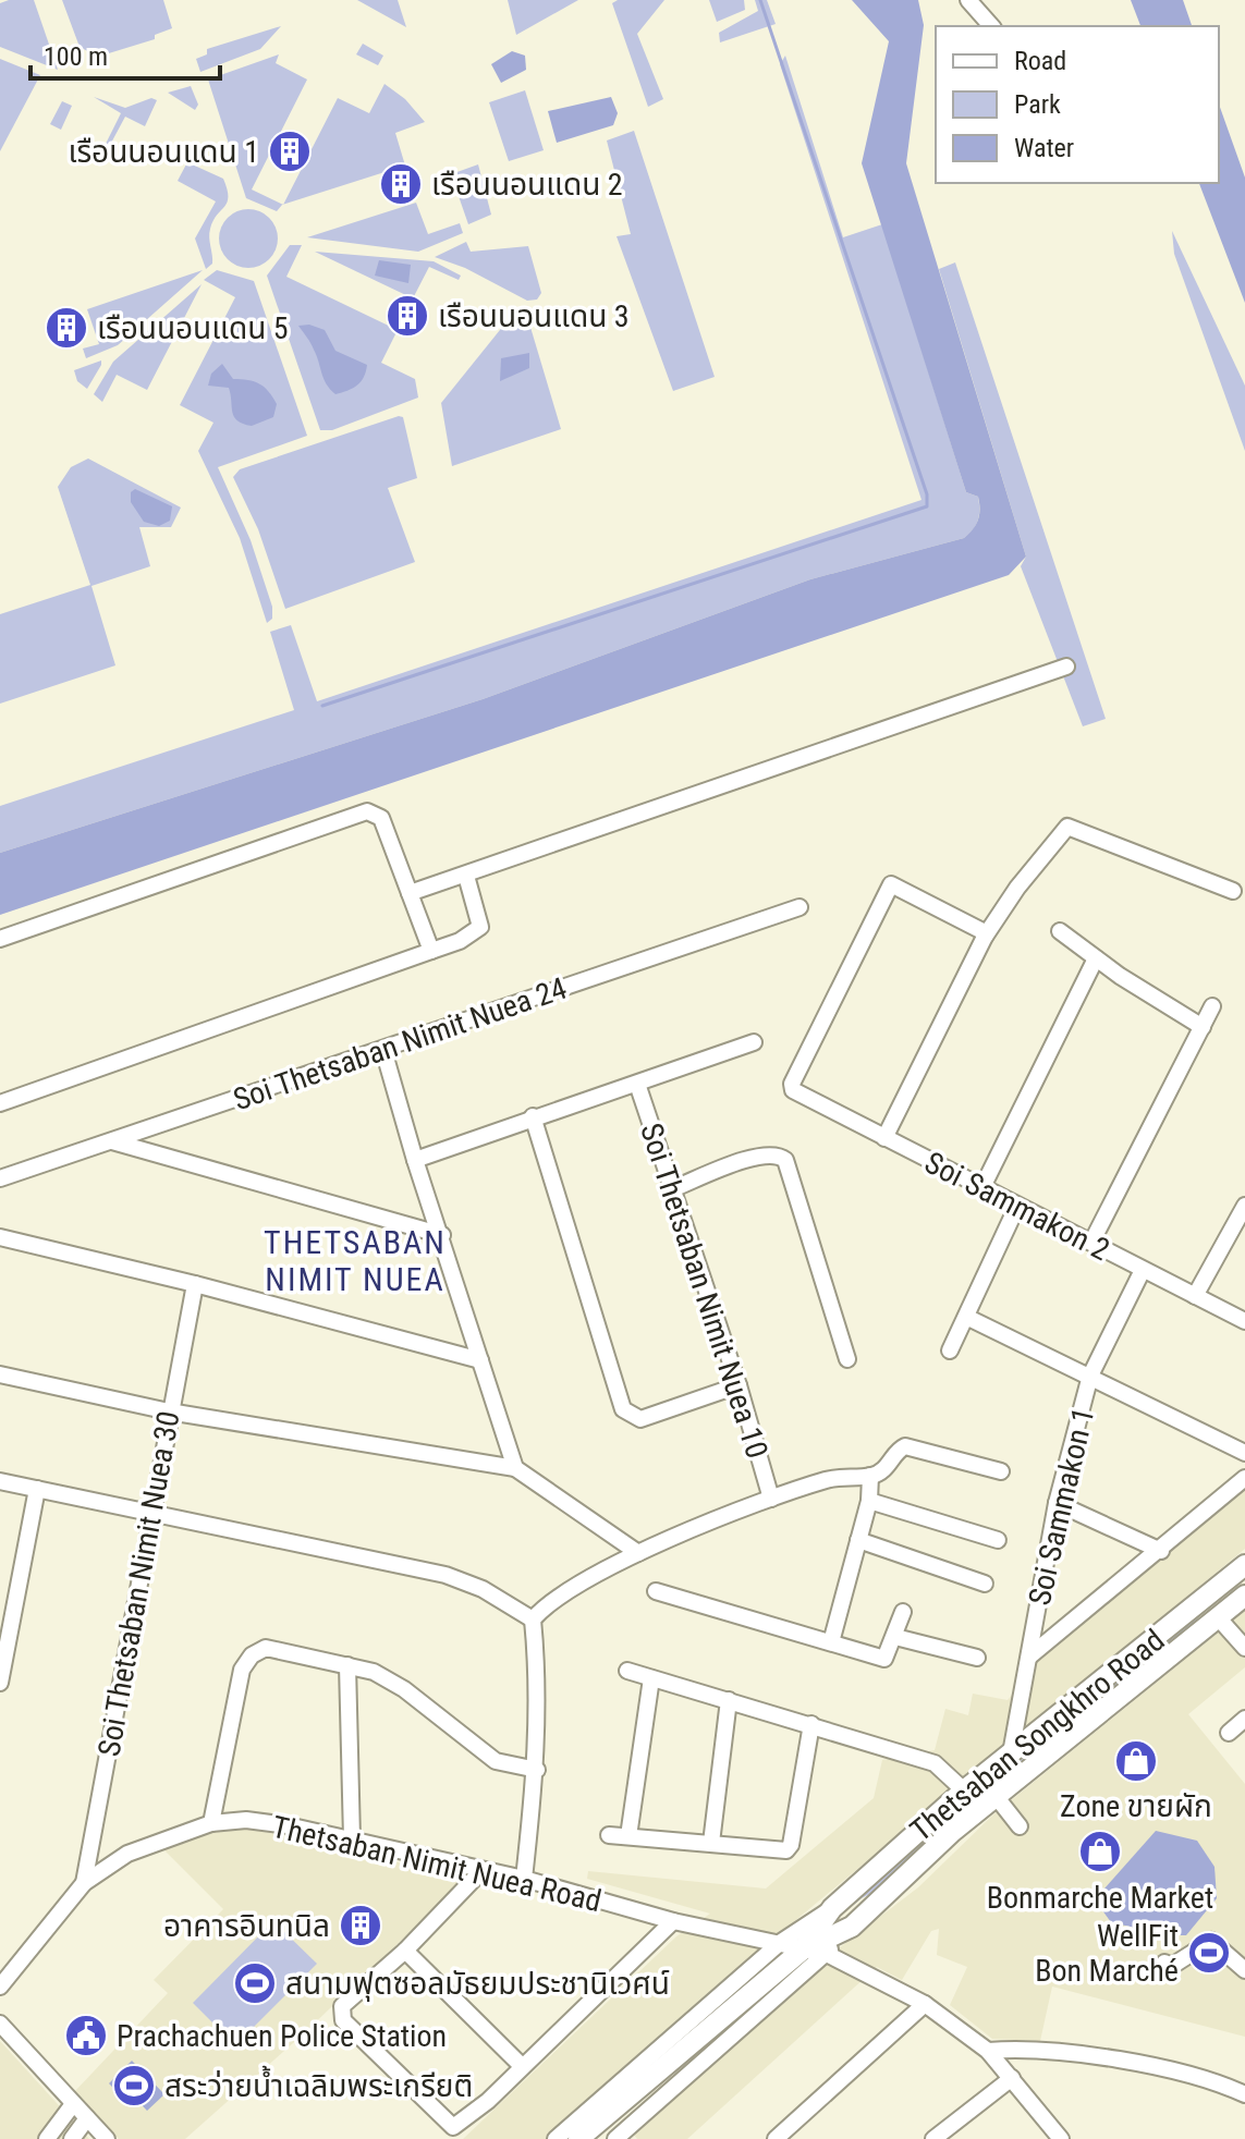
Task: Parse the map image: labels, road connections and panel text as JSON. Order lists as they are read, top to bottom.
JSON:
{
  "streets": {
    "street": [
      "Soi Thetsaban Nimit Nuea 24",
      "Soi Sammakon 2",
      "Soi Thetsaban Nimit Nuea 10",
      "Soi Sammakon 1",
      "Soi Thetsaban Nimit Nuea 30",
      "Thetsaban Songkhro Road",
      "Thetsaban Nimit Nuea Road"
    ]
  },
  "crossings": [
    ["Soi Sammakon 2", "Soi Sammakon 1"],
    ["Soi Sammakon 1", "Thetsaban Songkhro Road"],
    ["Soi Thetsaban Nimit Nuea 30", "Thetsaban Nimit Nuea Road"],
    ["Thetsaban Songkhro Road", "Thetsaban Nimit Nuea Road"]
  ],
  "districts": ["THETSABAN NIMIT NUEA"],
  "places": {
    "building": [
      "เรือนนอนแดน 1",
      "เรือนนอนแดน 2",
      "เรือนนอนแดน 3",
      "เรือนนอนแดน 5",
      "อาคารอินทนิล"
    ],
    "shop": ["Zone ขายผัก", "Bonmarche Market"],
    "sports": ["WellFit Bon Marché", "สนามฟุตซอลมัธยมประชานิเวศน์", "สระว่ายนํ้าเฉลิมพระเกรียติ"],
    "public building": ["Prachachuen Police Station"]
  },
  "legend": ["Road", "Park", "Water"],
  "scale_bar": "100 m"
}
